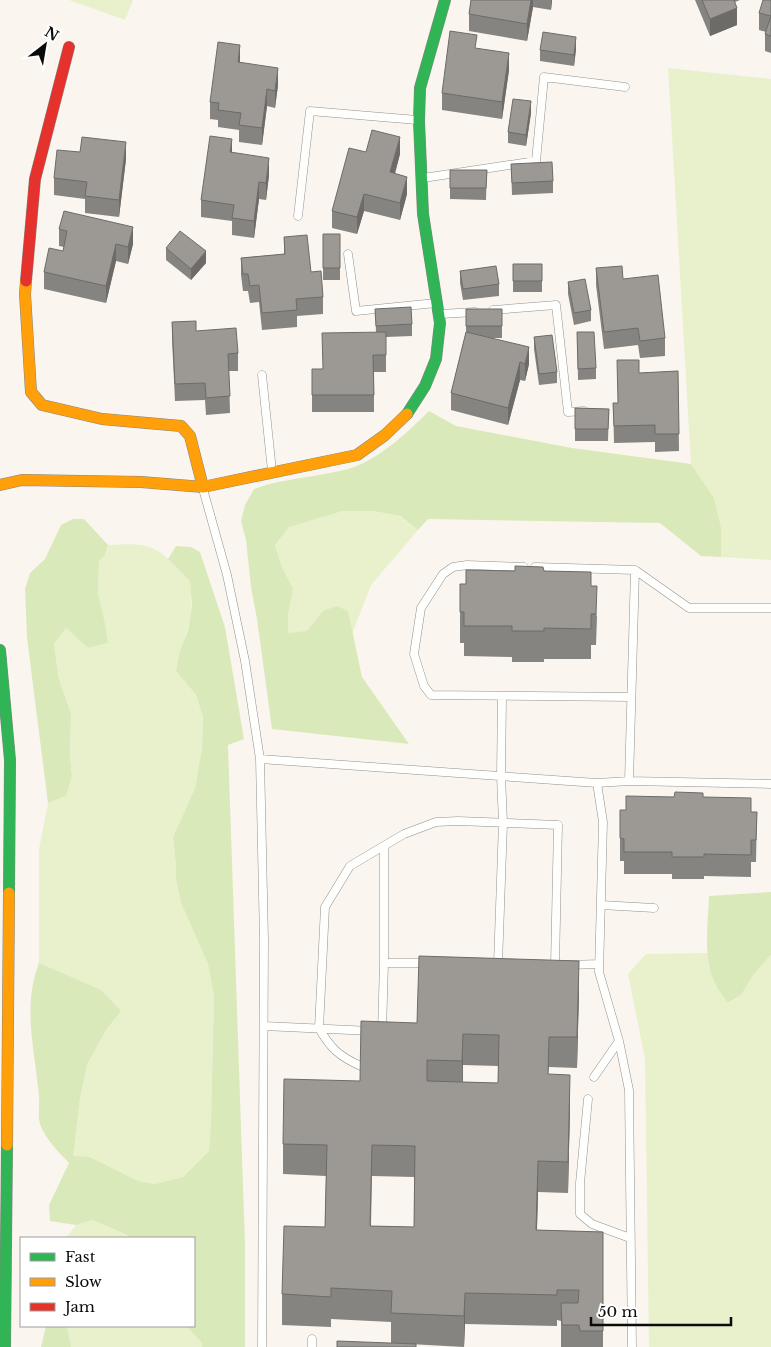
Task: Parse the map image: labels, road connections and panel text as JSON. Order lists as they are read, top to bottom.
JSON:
{
  "legend": ["Fast", "Slow", "Jam"],
  "scale_bar": "50 m",
  "north": "top right"
}
